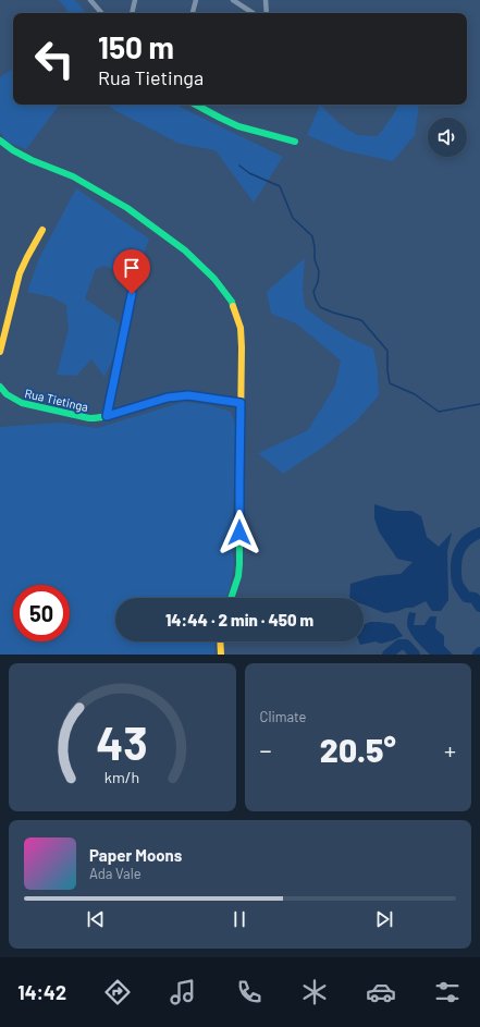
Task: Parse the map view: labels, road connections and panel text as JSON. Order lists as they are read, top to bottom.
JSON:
{
  "streets": {
    "main road": ["Rua Tietinga"]
  },
  "page": {
    "turn": ["150 m", "Rua Tietinga"],
    "limit": "50",
    "trip": "14:44 · 2 min · 450 m",
    "tile": "Climate",
    "heat": ["−", "20.5°", "+"],
    "song": ["Paper Moons", "Ada Vale"],
    "tabs": "14:42",
    "gauge": ["43", "km/h"]
  }
}
